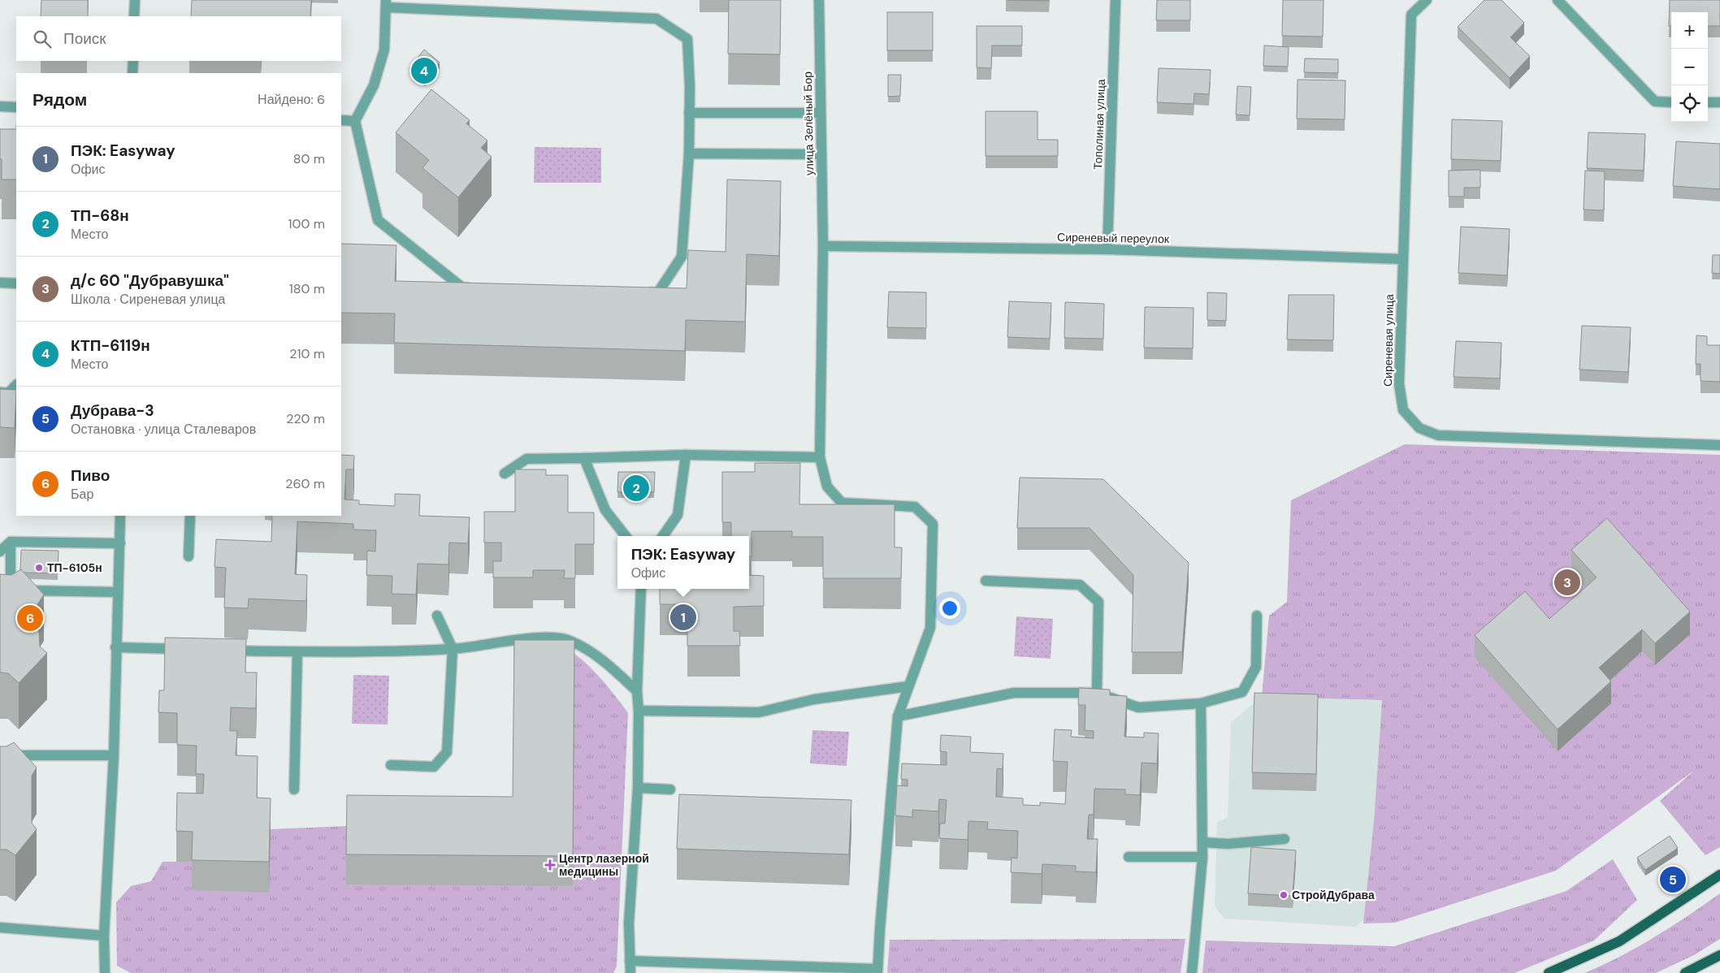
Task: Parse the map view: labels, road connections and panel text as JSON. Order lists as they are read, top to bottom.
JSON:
{
  "streets": {
    "street": [
      "улица Зелёный Бор",
      "Тополиная улица",
      "Сиреневый переулок",
      "Сиреневая улица"
    ]
  },
  "crossings": [
    ["улица Зелёный Бор", "Сиреневый переулок"],
    ["Тополиная улица", "Сиреневый переулок"],
    ["Сиреневый переулок", "Сиреневая улица"]
  ],
  "places": {
    "other": ["ТП-6105н", "СтройДубрава"],
    "health": ["Центр лазерной медицины"]
  },
  "page": {
    "map_buttons": ["+", "−"],
    "search": "Поиск",
    "pins": [
      "4",
      "2",
      "3",
      "1",
      "6",
      "5"
    ],
    "heading": ["Рядом", "Найдено: 6"],
    "list": [
      {
        "mark": "1",
        "name": "ПЭК: Easyway",
        "note": "Офис",
        "value": "80 m"
      },
      {
        "mark": "2",
        "name": "ТП-68н",
        "note": "Место",
        "value": "100 m"
      },
      {
        "mark": "3",
        "name": "д/с 60 \"Дубравушка\"",
        "note": "Школа · Сиреневая улица",
        "value": "180 m"
      },
      {
        "mark": "4",
        "name": "КТП-6119н",
        "note": "Место",
        "value": "210 m"
      },
      {
        "mark": "5",
        "name": "Дубрава-3",
        "note": "Остановка · улица Сталеваров",
        "value": "220 m"
      },
      {
        "mark": "6",
        "name": "Пиво",
        "note": "Бар",
        "value": "260 m"
      }
    ],
    "popup": ["ПЭК: Easyway", "Офис"]
  }
}
